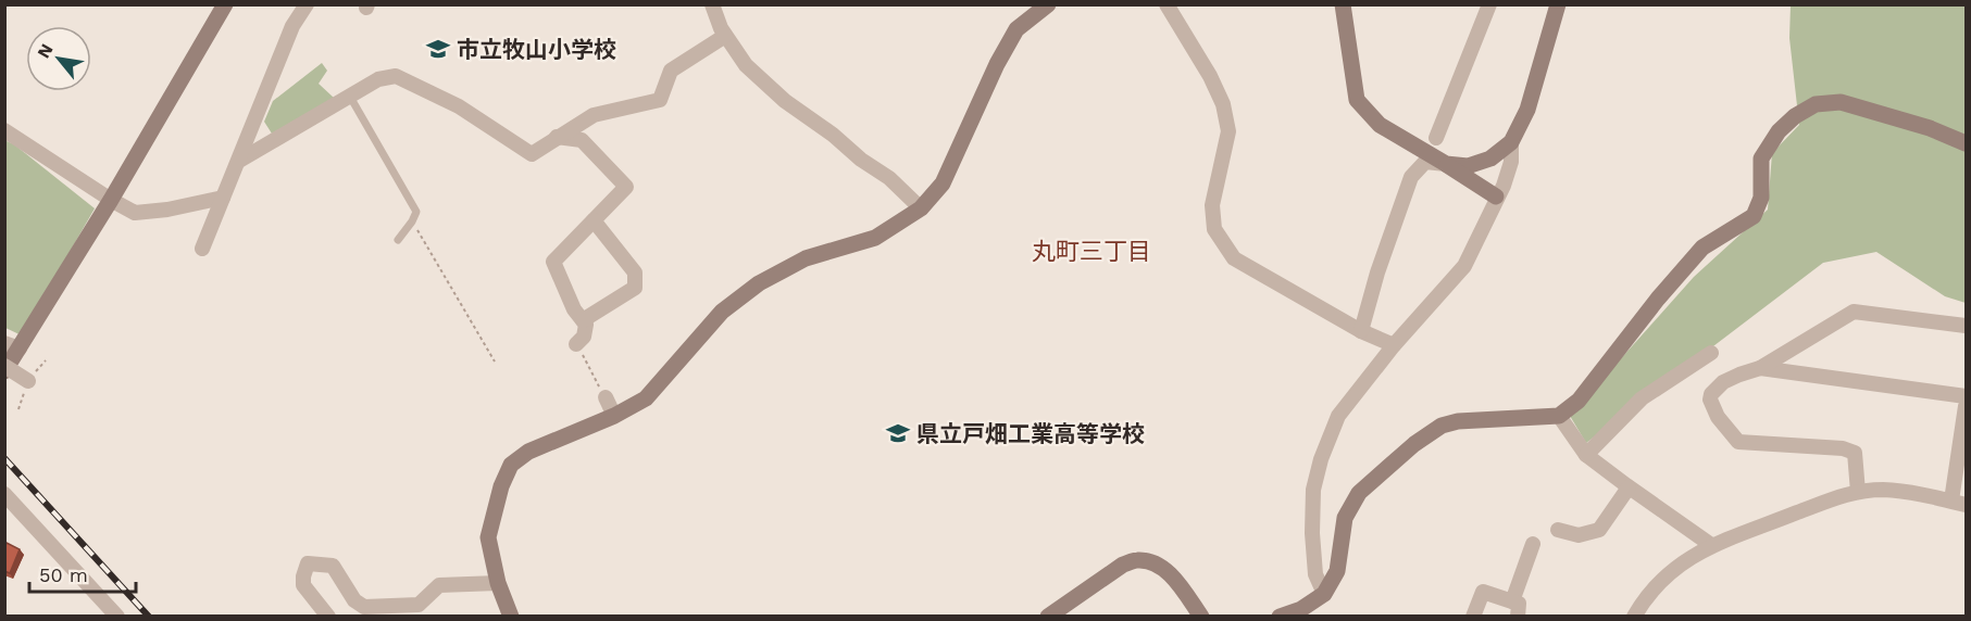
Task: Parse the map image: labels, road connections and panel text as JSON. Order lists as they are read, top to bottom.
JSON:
{
  "districts": ["丸町三丁目"],
  "places": {
    "school or university": ["市立牧山小学校", "県立戸畑工業高等学校"]
  },
  "scale_bar": "50 m",
  "north": "top left"
}
